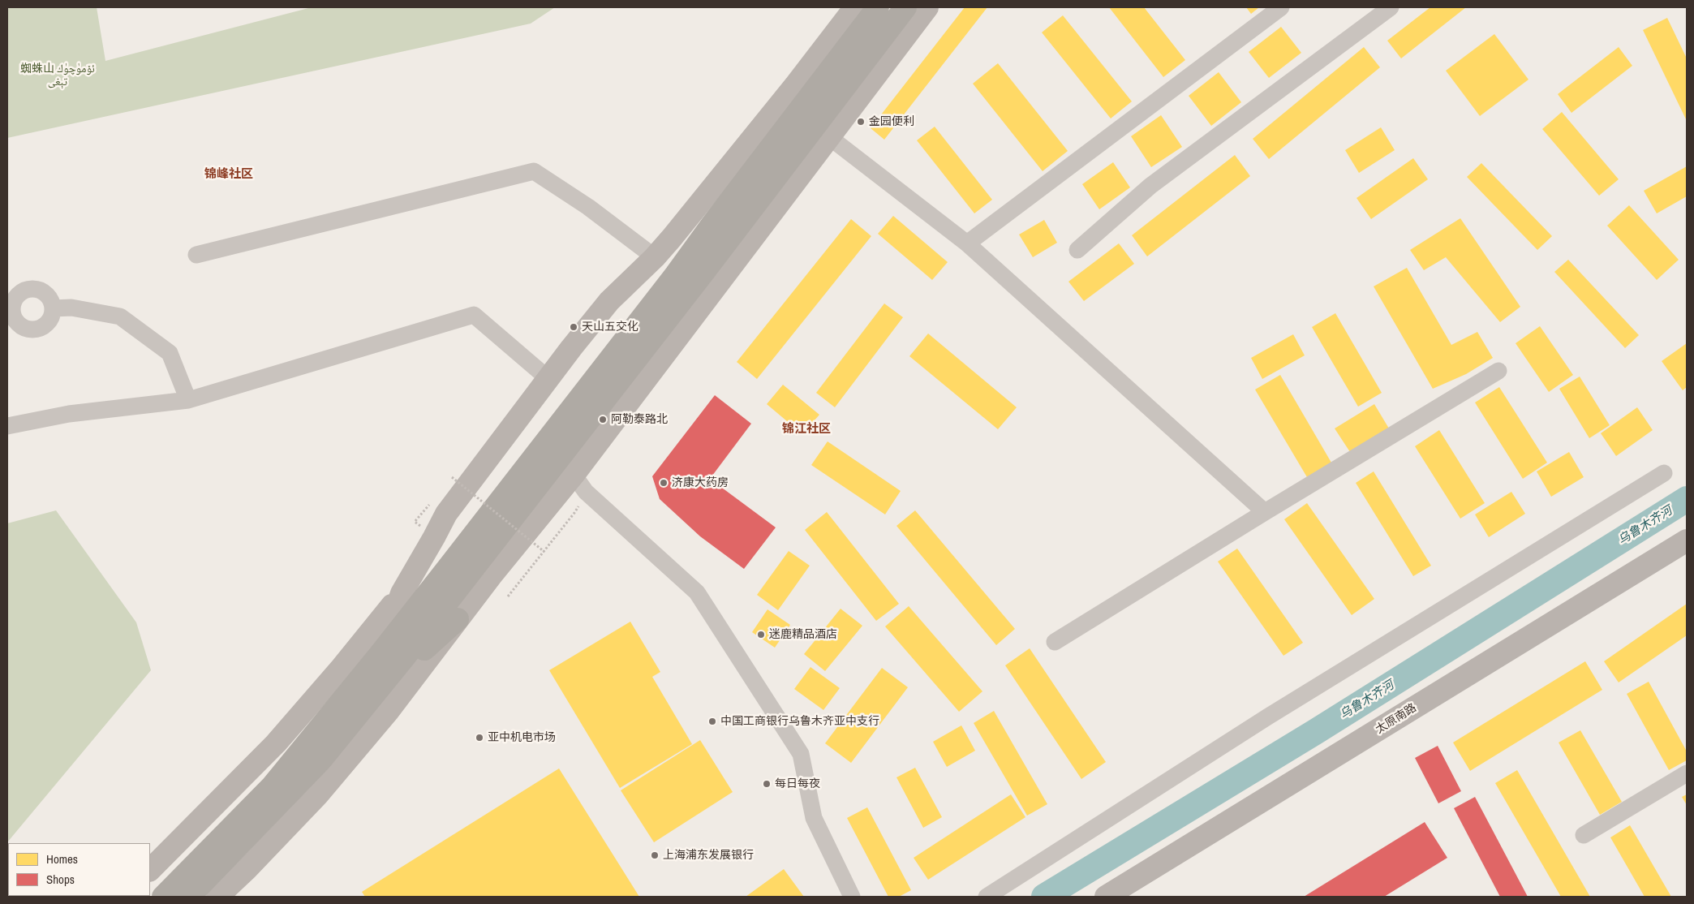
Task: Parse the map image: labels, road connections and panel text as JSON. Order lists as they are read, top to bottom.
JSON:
{
  "streets": {
    "main road": ["太原南路"]
  },
  "districts": ["锦峰社区", "锦江社区"],
  "water": ["乌鲁木齐河"],
  "parks": ["蜘蛛山 ئۆمۈچۈك تېغى"],
  "places": [
    "金园便利",
    "天山五交化",
    "阿勒泰路北",
    "济康大药房",
    "迷鹿精品酒店",
    "中国工商银行乌鲁木齐亚中支行",
    "亚中机电市场",
    "每日每夜",
    "上海浦东发展银行"
  ],
  "legend": ["Homes", "Shops"]
}
